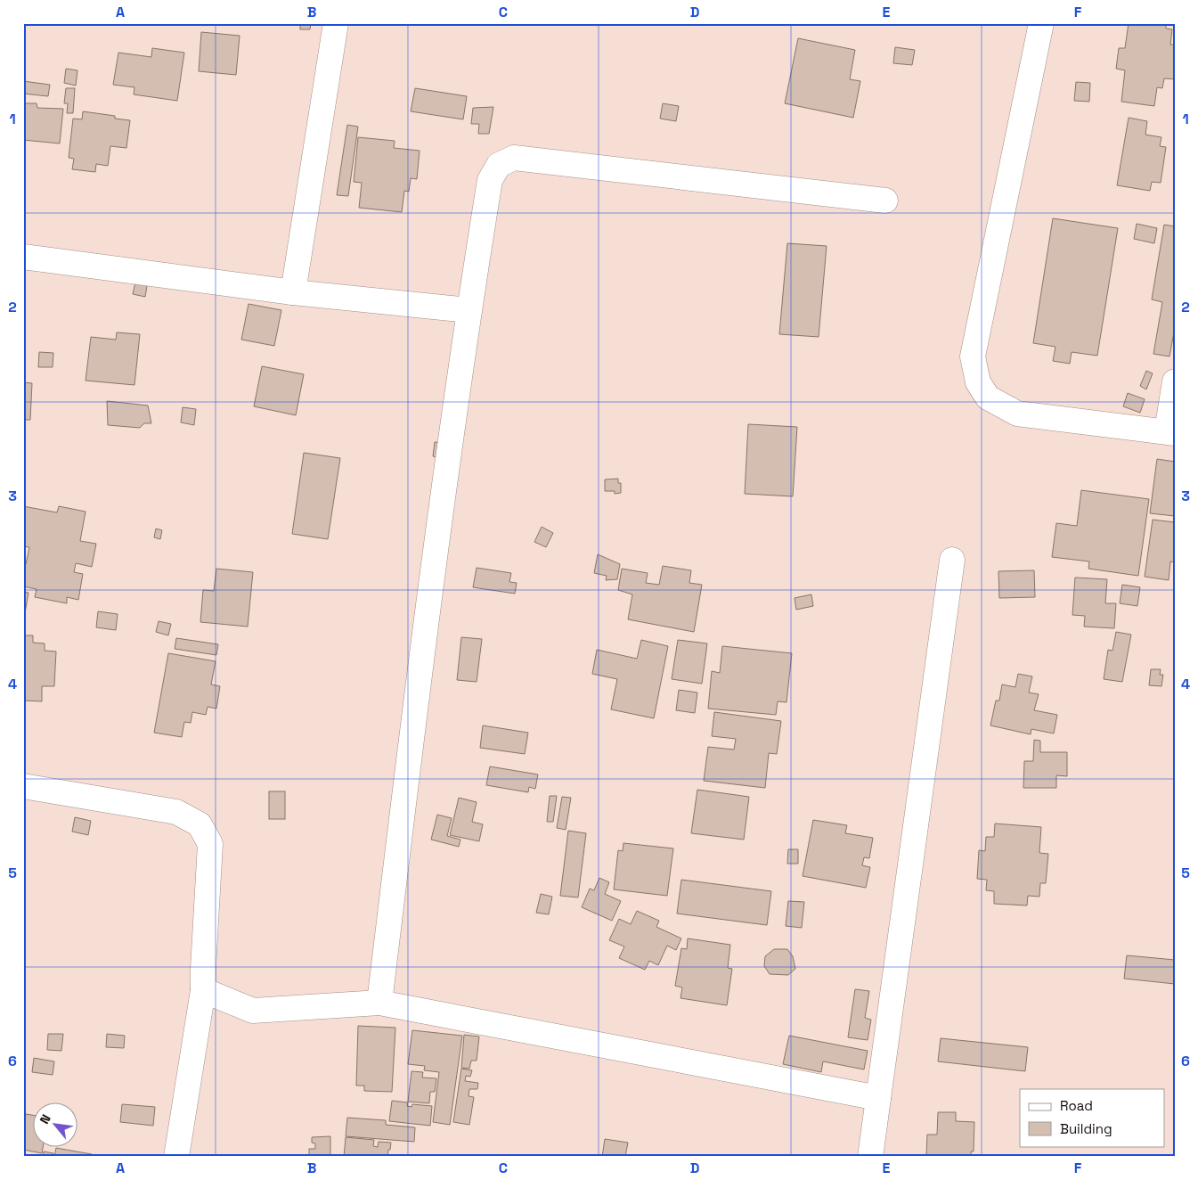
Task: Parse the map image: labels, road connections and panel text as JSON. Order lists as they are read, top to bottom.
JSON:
{
  "legend": ["Road", "Building"],
  "north": "top left",
  "grid": {
    "columns": [
      "A",
      "B",
      "C",
      "D",
      "E",
      "F"
    ],
    "rows": [
      "1",
      "2",
      "3",
      "4",
      "5",
      "6"
    ]
  }
}
